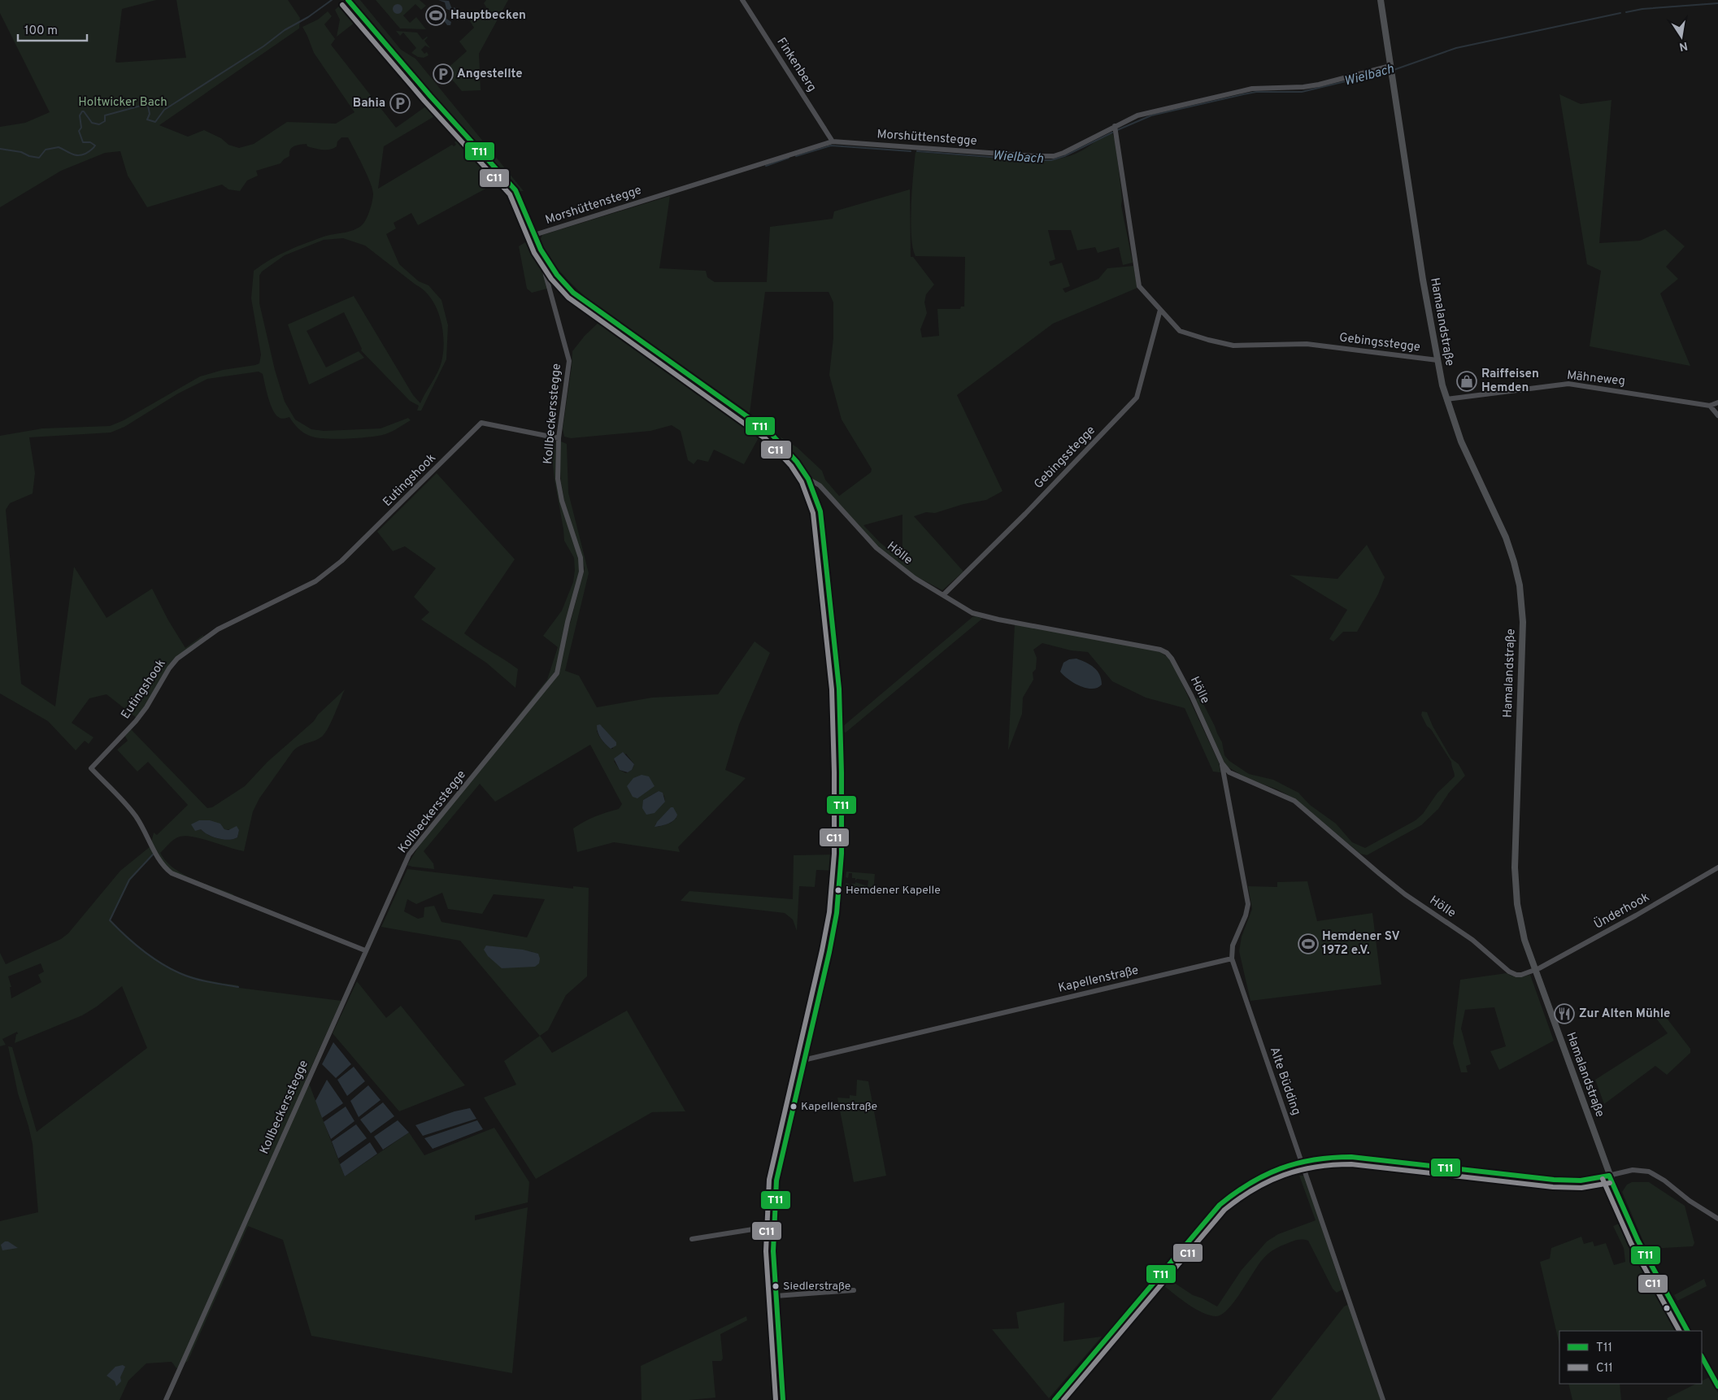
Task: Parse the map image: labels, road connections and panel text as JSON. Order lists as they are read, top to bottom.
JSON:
{
  "streets": {
    "main road": ["Hamalandstraße"],
    "street": [
      "Finkenberg",
      "Morshüttenstegge",
      "Gebingsstegge",
      "Mähneweg",
      "Kollbeckersstegge",
      "Eutingshook",
      "Hölle",
      "Ünderhook",
      "Kapellenstraße",
      "Alte Büdding"
    ]
  },
  "crossings": [
    ["Finkenberg", "Morshüttenstegge"],
    ["Morshüttenstegge", "Hamalandstraße"],
    ["Morshüttenstegge", "Gebingsstegge"],
    ["Hamalandstraße", "Gebingsstegge"],
    ["Hamalandstraße", "Mähneweg"],
    ["Hamalandstraße", "Hölle"],
    ["Hamalandstraße", "Ünderhook"],
    ["Gebingsstegge", "Hölle"],
    ["Kollbeckersstegge", "Eutingshook"],
    ["Hölle", "Ünderhook"],
    ["Hölle", "Alte Büdding"],
    ["Kapellenstraße", "Alte Büdding"]
  ],
  "water": ["Wielbach"],
  "parks": ["Holtwicker Bach"],
  "places": {
    "sports": ["Hauptbecken", "Hemdener SV 1972 e.V."],
    "parking": ["Angestellte", "Bahia"],
    "shop": ["Raiffeisen Hemden"],
    "other": ["Hemdener Kapelle", "Kapellenstraße", "Siedlerstraße"],
    "restaurant": ["Zur Alten Mühle"]
  },
  "lines": ["transit line T11", "transit line C11"],
  "legend": ["T11", "C11"],
  "scale_bar": "100 m",
  "north": "bottom"
}
